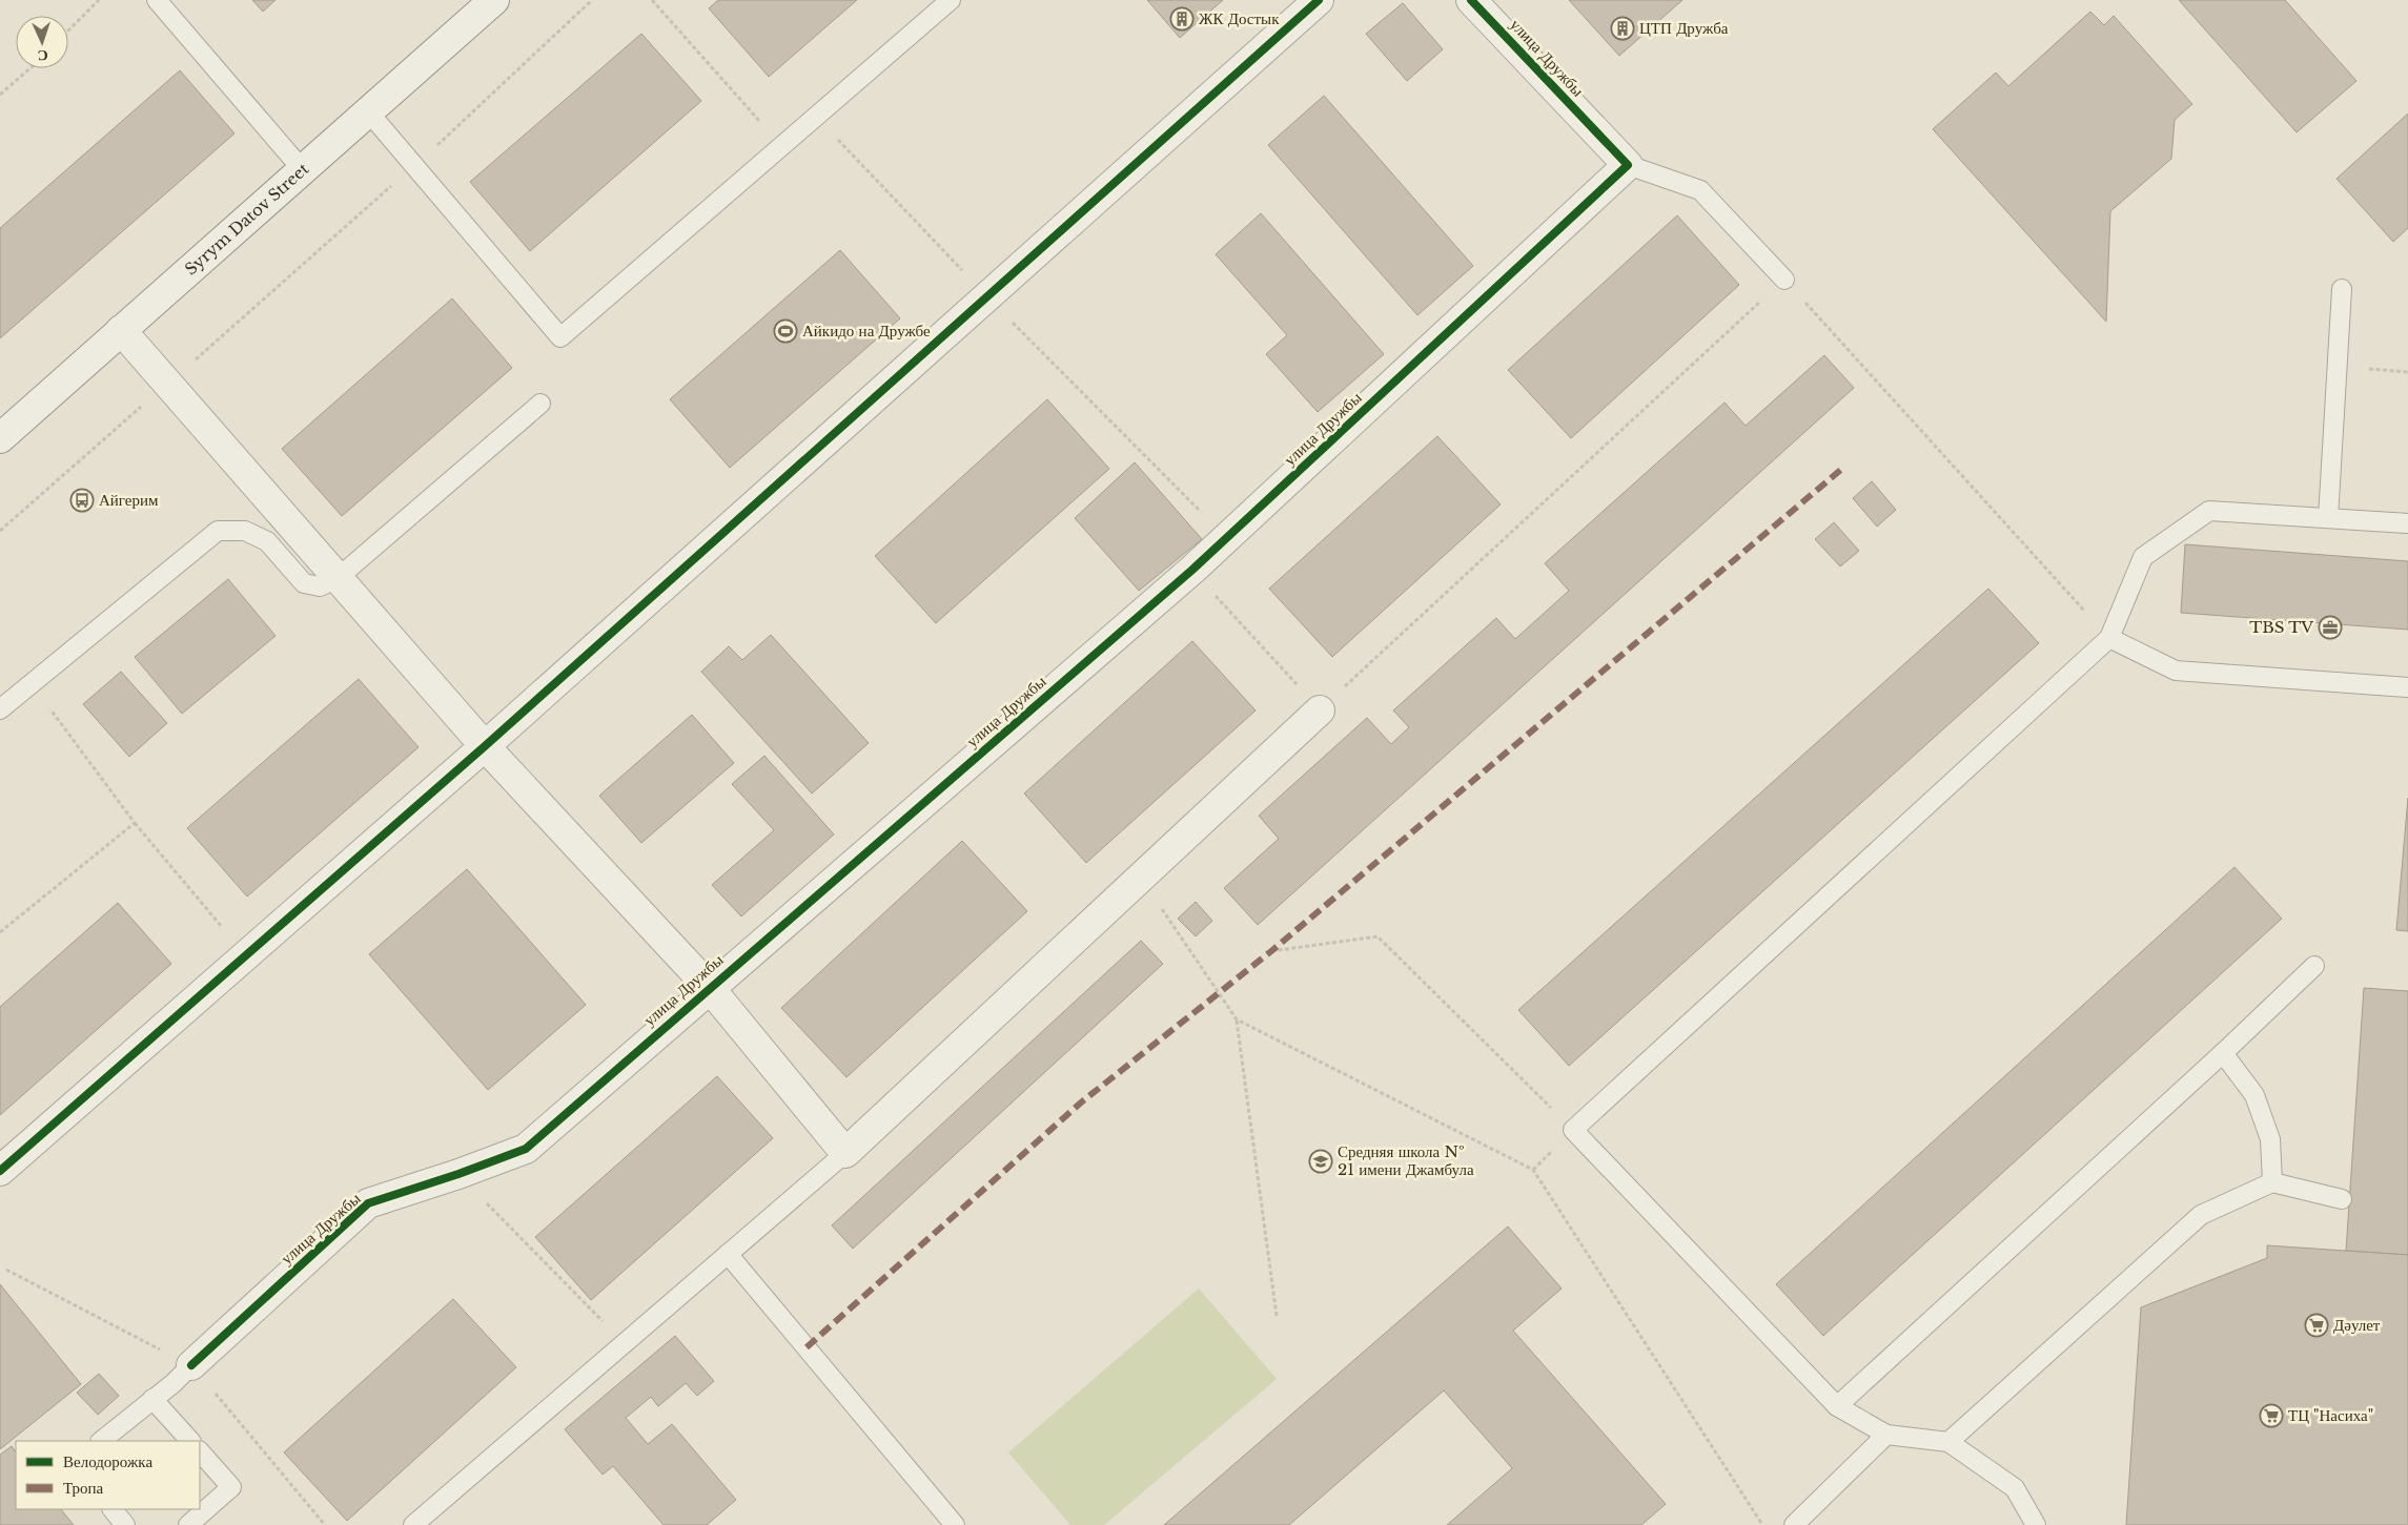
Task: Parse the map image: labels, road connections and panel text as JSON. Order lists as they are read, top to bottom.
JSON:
{
  "streets": {
    "street": ["улица Дружбы", "Syrym Datov Street"]
  },
  "places": {
    "building": ["ЖК Достык", "ЦТП Дружба"],
    "sports": ["Айкидо на Дружбе"],
    "bus stop": ["Айгерим"],
    "office": ["TBS TV"],
    "school or university": ["Средняя школа № 21 имени Джамбула"],
    "supermarket": ["Дәулет", "ТЦ \"Насиха\""]
  },
  "legend": ["Велодорожка", "Тропа"],
  "north": "bottom"
}
